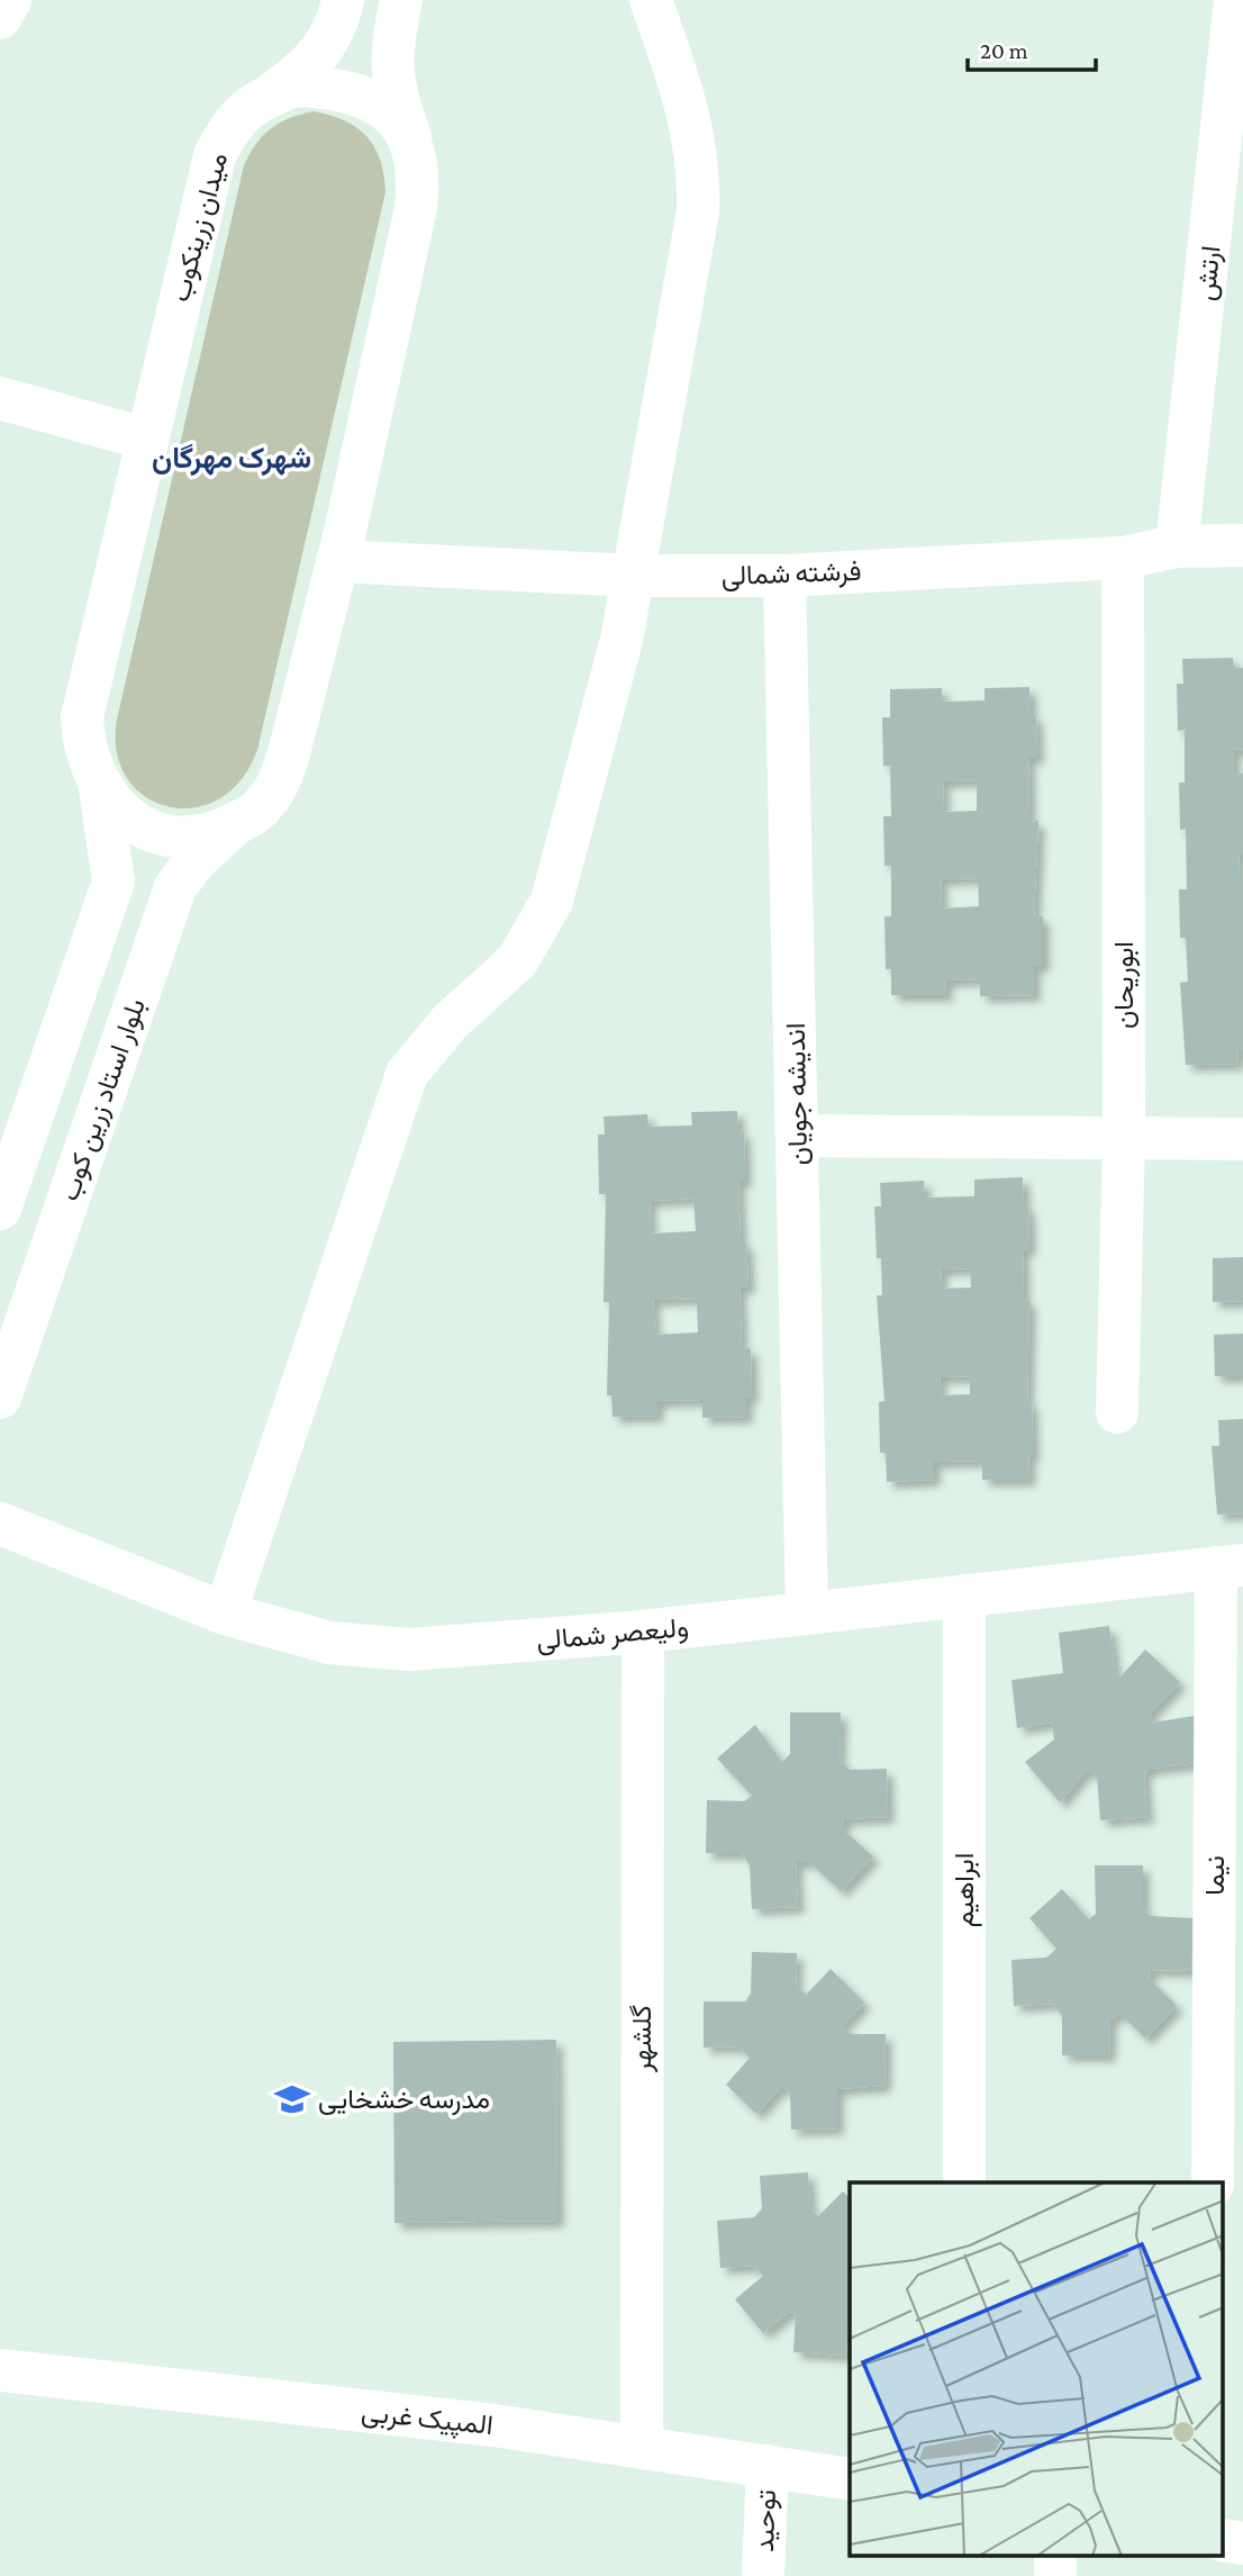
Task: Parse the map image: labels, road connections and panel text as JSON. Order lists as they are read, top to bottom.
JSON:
{
  "streets": {
    "street": [
      "میدان زرینکوب",
      "ارتش",
      "فرشته شمالی",
      "ابوریحان",
      "اندیشه جویان",
      "بلوار استاد زرین کوب",
      "ولیعصر شمالی",
      "نیما",
      "ابراهیم",
      "گلشهر",
      "المپیک غربی",
      "توحید"
    ]
  },
  "crossings": [
    ["میدان زرینکوب", "فرشته شمالی"],
    ["میدان زرینکوب", "بلوار استاد زرین کوب"],
    ["ارتش", "فرشته شمالی"],
    ["فرشته شمالی", "ابوریحان"],
    ["فرشته شمالی", "اندیشه جویان"],
    ["اندیشه جویان", "ولیعصر شمالی"],
    ["ولیعصر شمالی", "نیما"],
    ["ولیعصر شمالی", "ابراهیم"],
    ["ولیعصر شمالی", "گلشهر"],
    ["گلشهر", "المپیک غربی"],
    ["المپیک غربی", "توحید"]
  ],
  "districts": ["شهرک مهرگان"],
  "places": {
    "school or university": ["مدرسه خشخایی"]
  },
  "scale_bar": "20 m"
}
